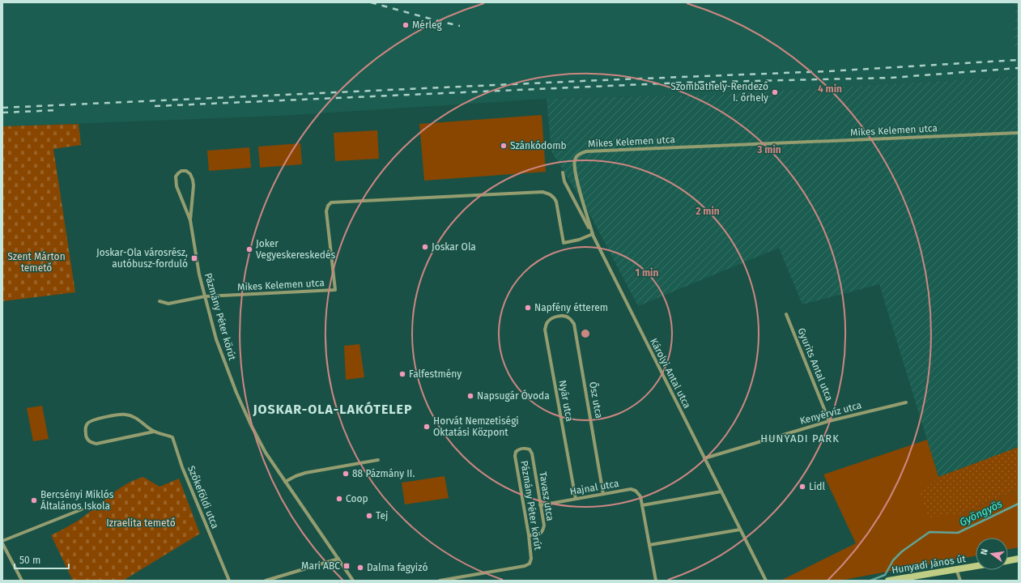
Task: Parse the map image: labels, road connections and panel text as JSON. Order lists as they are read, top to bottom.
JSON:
{
  "streets": {
    "street": [
      "Mikes Kelemen utca",
      "Pázmány Péter körút",
      "Gyurits Antal utca",
      "Károlyi Antal utca",
      "Ősz utca",
      "Nyár utca",
      "Kenyérvíz utca",
      "Hajnal utca",
      "Tavasz utca",
      "Szőkeföldi utca",
      "Hunyadi János út"
    ]
  },
  "crossings": [
    ["Mikes Kelemen utca", "Pázmány Péter körút"],
    ["Mikes Kelemen utca", "Károlyi Antal utca"],
    ["Pázmány Péter körút", "Tavasz utca"],
    ["Gyurits Antal utca", "Kenyérvíz utca"],
    ["Károlyi Antal utca", "Kenyérvíz utca"],
    ["Ősz utca", "Nyár utca"],
    ["Ősz utca", "Hajnal utca"],
    ["Nyár utca", "Hajnal utca"],
    ["Hajnal utca", "Tavasz utca"]
  ],
  "districts": ["JOSKAR-OLA-LAKÓTELEP", "HUNYADI PARK"],
  "water": ["Gyöngyös"],
  "parks": ["Szent Márton temető", "Izraelita temető"],
  "places": {
    "other": [
      "Mérleg",
      "Szombathely-Rendező I. őrhely",
      "Szánkódomb",
      "Joskar Ola",
      "Joker Vegyeskereskedés",
      "Napfény étterem",
      "Falfestmény",
      "Napsugár Óvoda",
      "Horvát Nemzetiségi Oktatási Központ",
      "88 Pázmány II.",
      "Lidl",
      "Coop",
      "Bercsényi Miklós Általános Iskola",
      "Tej",
      "Dalma fagyizó"
    ],
    "transit": ["Joskar-Ola városrész, autóbusz-forduló", "Mari ABC"]
  },
  "scale_bar": "50 m",
  "north": "left",
  "rings": [
    "4 min",
    "3 min",
    "2 min",
    "1 min"
  ]
}
